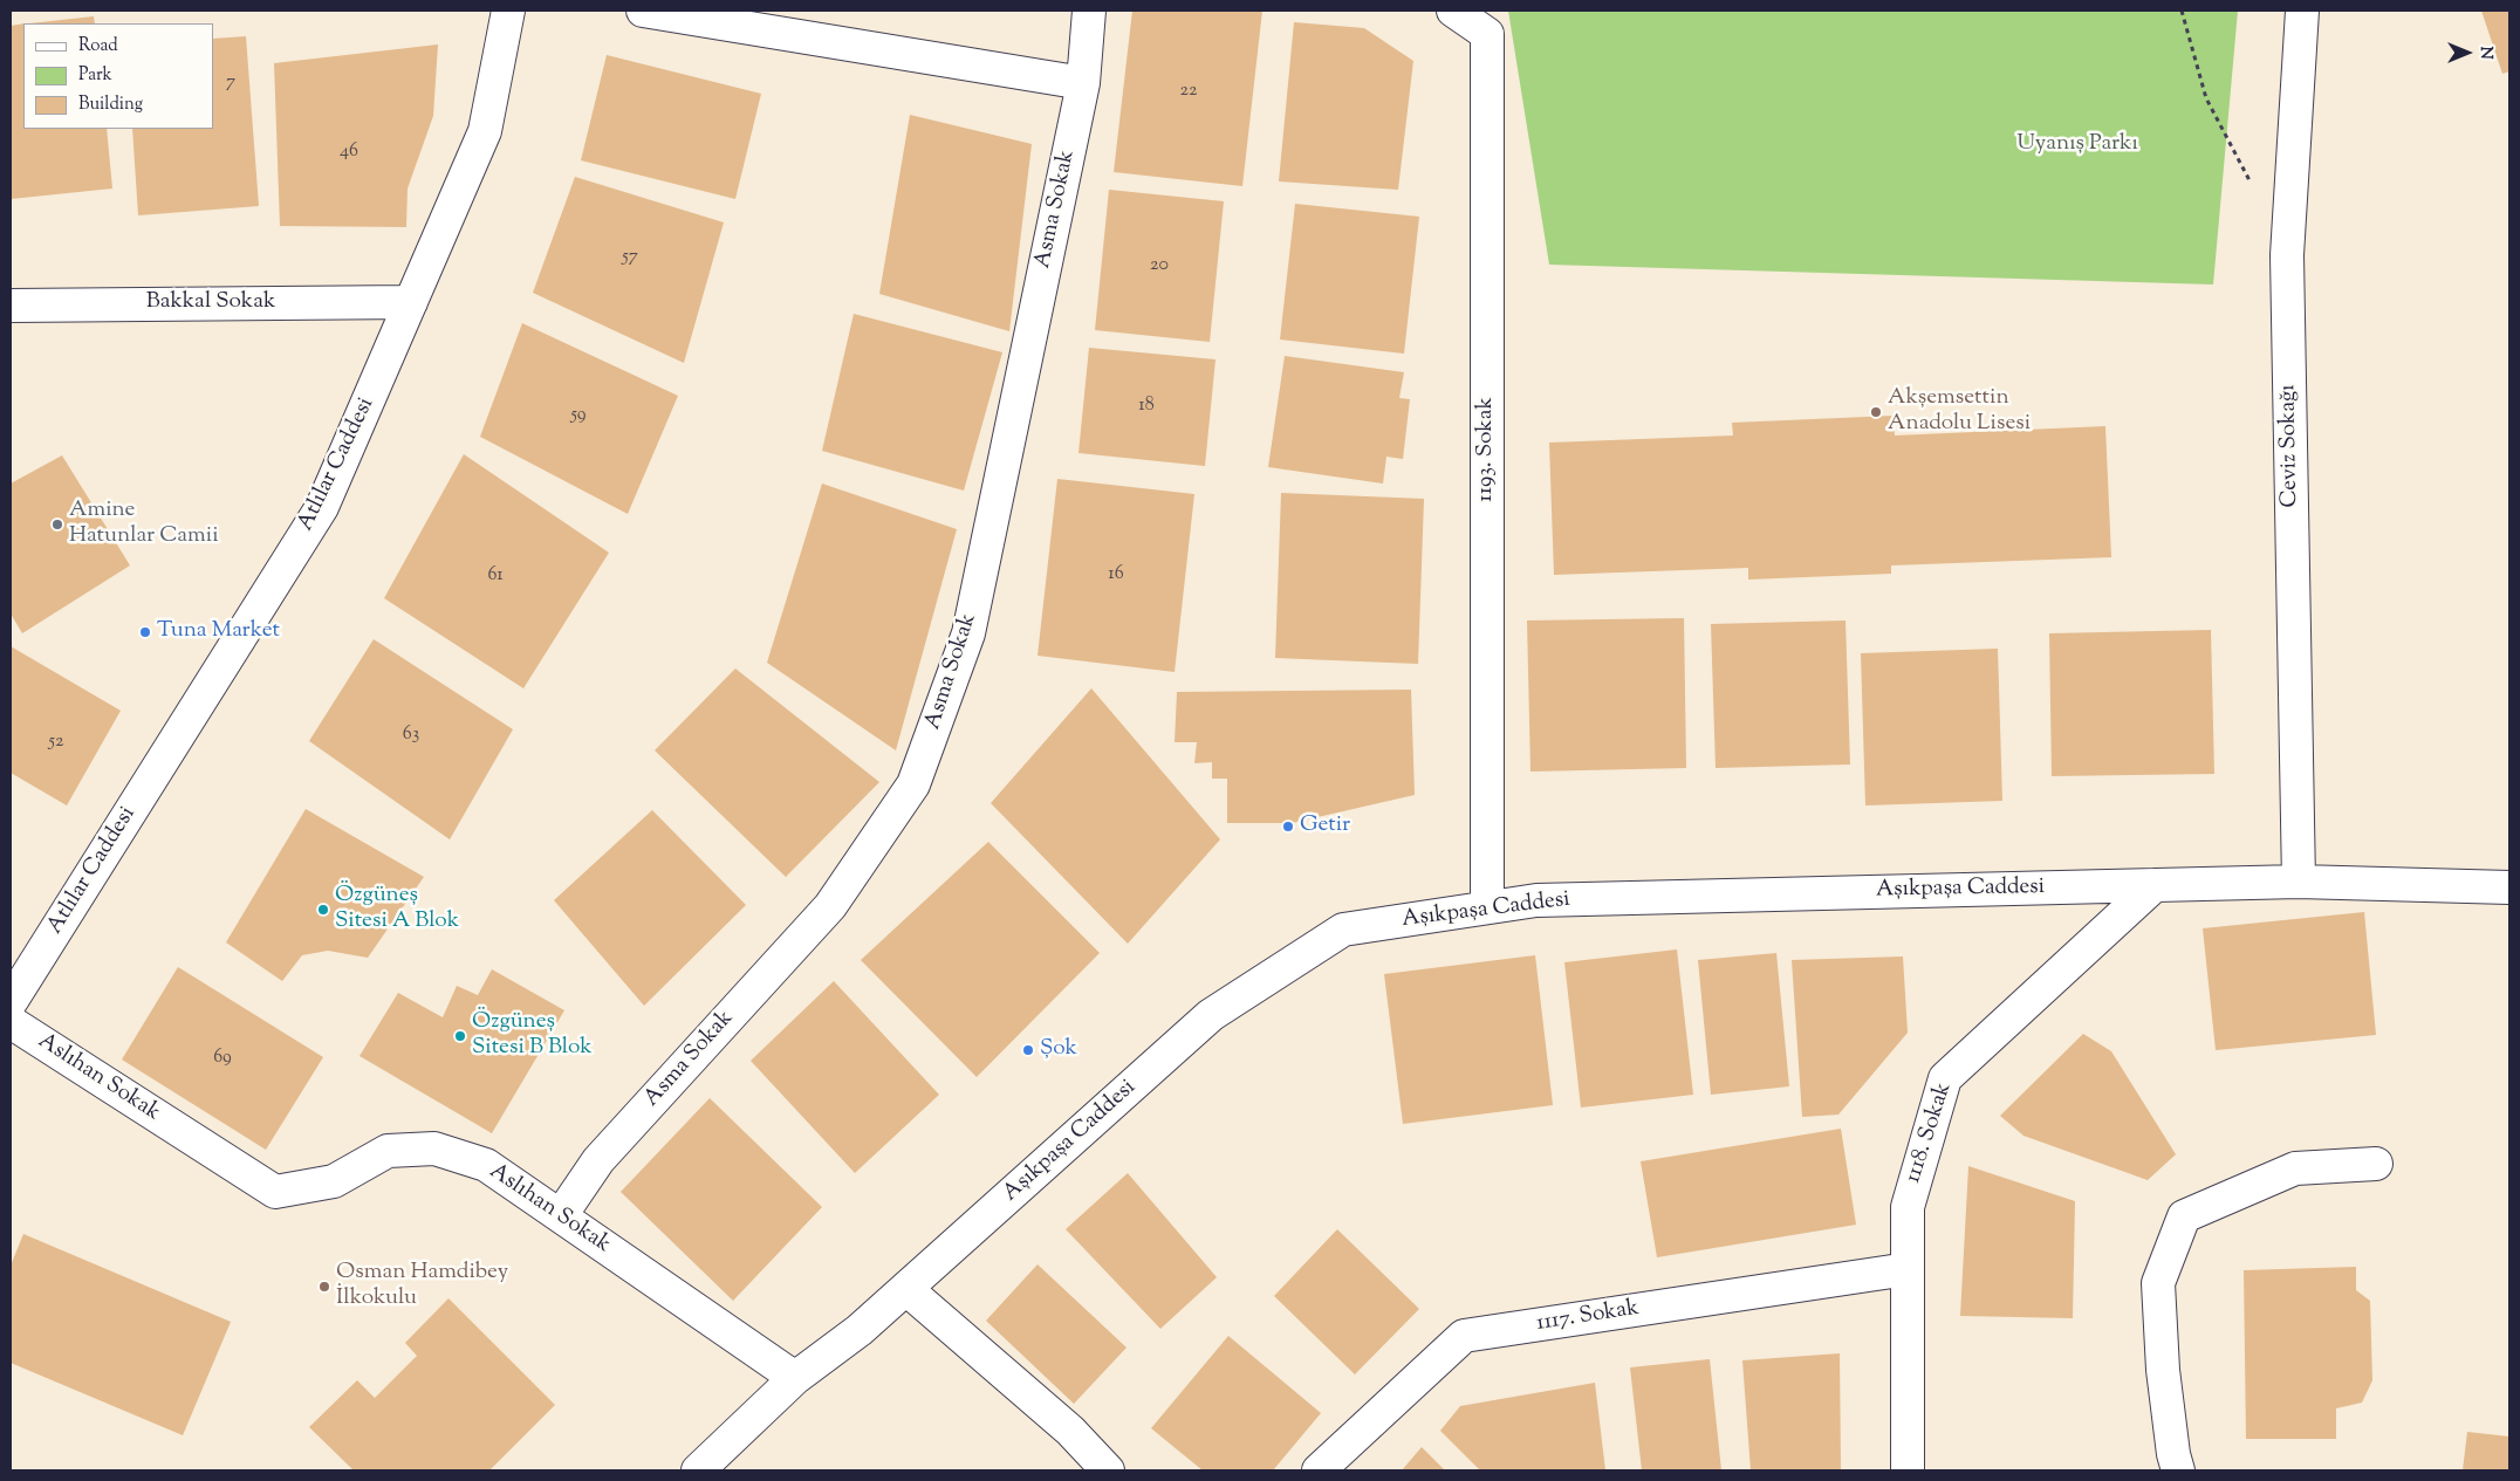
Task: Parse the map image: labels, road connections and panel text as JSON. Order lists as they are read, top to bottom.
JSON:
{
  "streets": {
    "street": [
      "Asma Sokak",
      "Bakkal Sokak",
      "Ceviz Sokağı",
      "1193. Sokak",
      "Atlılar Caddesi",
      "Aşıkpaşa Caddesi",
      "Aslıhan Sokak",
      "1118. Sokak",
      "1117. Sokak"
    ]
  },
  "crossings": [
    ["Asma Sokak", "Aslıhan Sokak"],
    ["Bakkal Sokak", "Atlılar Caddesi"],
    ["Ceviz Sokağı", "Aşıkpaşa Caddesi"],
    ["1193. Sokak", "Aşıkpaşa Caddesi"],
    ["Aşıkpaşa Caddesi", "Aslıhan Sokak"],
    ["Aşıkpaşa Caddesi", "1118. Sokak"],
    ["1118. Sokak", "1117. Sokak"]
  ],
  "parks": ["Uyanış Parkı"],
  "places": [
    "Akşemsettin Anadolu Lisesi",
    "Amine Hatunlar Camii",
    "Tuna Market",
    "Getir",
    "Özgüneş Sitesi A Blok",
    "Özgüneş Sitesi B Blok",
    "Şok",
    "Osman Hamdibey İlkokulu"
  ],
  "house_numbers": [
    "7",
    "22",
    "46",
    "57",
    "20",
    "18",
    "59",
    "16",
    "61",
    "63",
    "52",
    "69"
  ],
  "legend": ["Road", "Park", "Building"],
  "north": "right"
}
